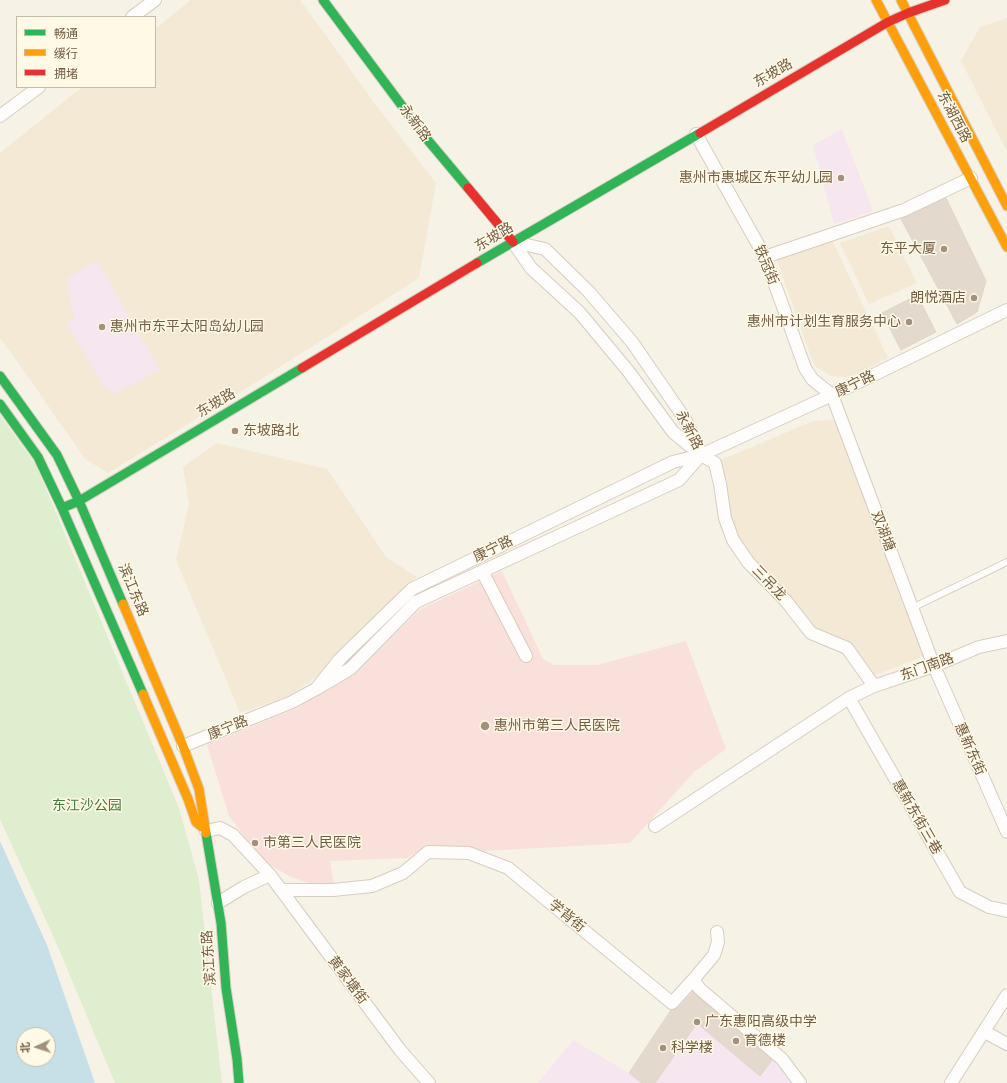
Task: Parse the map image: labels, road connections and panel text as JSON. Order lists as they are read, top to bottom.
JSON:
{
  "streets": {
    "main road": [
      "东坡路",
      "东湖西路",
      "永新路",
      "滨江东路"
    ],
    "street": [
      "铁冠街",
      "康宁路",
      "双湖塘",
      "三吊龙",
      "东门南路",
      "惠新东街",
      "惠新东街三巷",
      "学背街",
      "黄家塘街"
    ]
  },
  "crossings": [
    ["东坡路", "东湖西路"],
    ["东坡路", "永新路"],
    ["东坡路", "铁冠街"],
    ["东坡路", "滨江东路"],
    ["永新路", "康宁路"],
    ["永新路", "三吊龙"],
    ["铁冠街", "康宁路"],
    ["铁冠街", "双湖塘"],
    ["康宁路", "双湖塘"],
    ["康宁路", "三吊龙"],
    ["康宁路", "滨江东路"],
    ["双湖塘", "东门南路"],
    ["双湖塘", "惠新东街"],
    ["三吊龙", "东门南路"],
    ["滨江东路", "黄家塘街"],
    ["东门南路", "惠新东街"],
    ["东门南路", "惠新东街三巷"],
    ["学背街", "黄家塘街"]
  ],
  "parks": ["东江沙公园"],
  "places": [
    "惠州市惠城区东平幼儿园",
    "东平大厦",
    "朗悦酒店",
    "惠州市计划生育服务中心",
    "惠州市东平太阳岛幼儿园",
    "东坡路北",
    "惠州市第三人民医院",
    "市第三人民医院",
    "广东惠阳高级中学",
    "育德楼",
    "科学楼"
  ],
  "legend": ["畅通", "缓行", "拥堵"],
  "north": "left"
}
